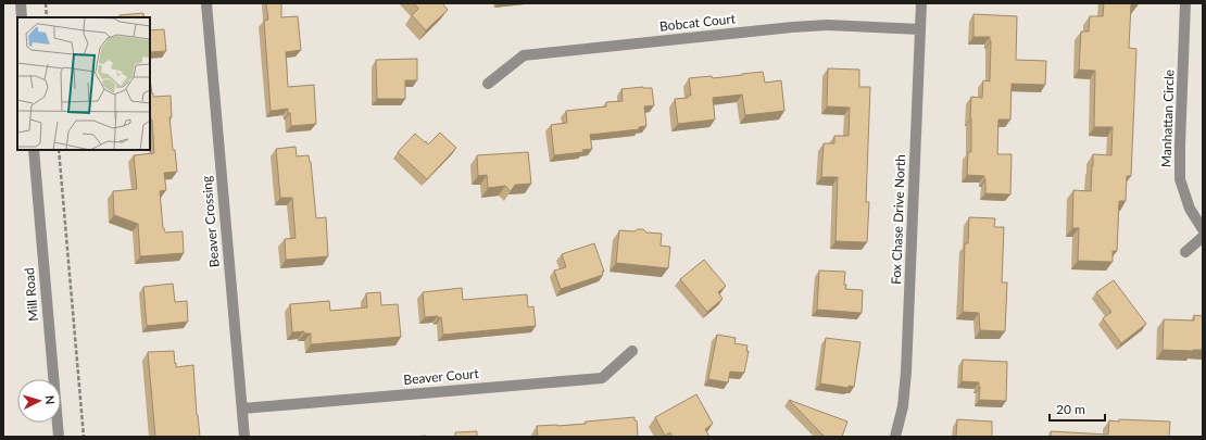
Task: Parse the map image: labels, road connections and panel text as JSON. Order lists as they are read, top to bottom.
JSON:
{
  "streets": {
    "street": [
      "Bobcat Court",
      "Manhattan Circle",
      "Fox Chase Drive North",
      "Beaver Crossing",
      "Mill Road",
      "Beaver Court"
    ]
  },
  "crossings": [
    ["Bobcat Court", "Fox Chase Drive North"],
    ["Beaver Crossing", "Beaver Court"]
  ],
  "scale_bar": "20 m",
  "north": "right"
}
